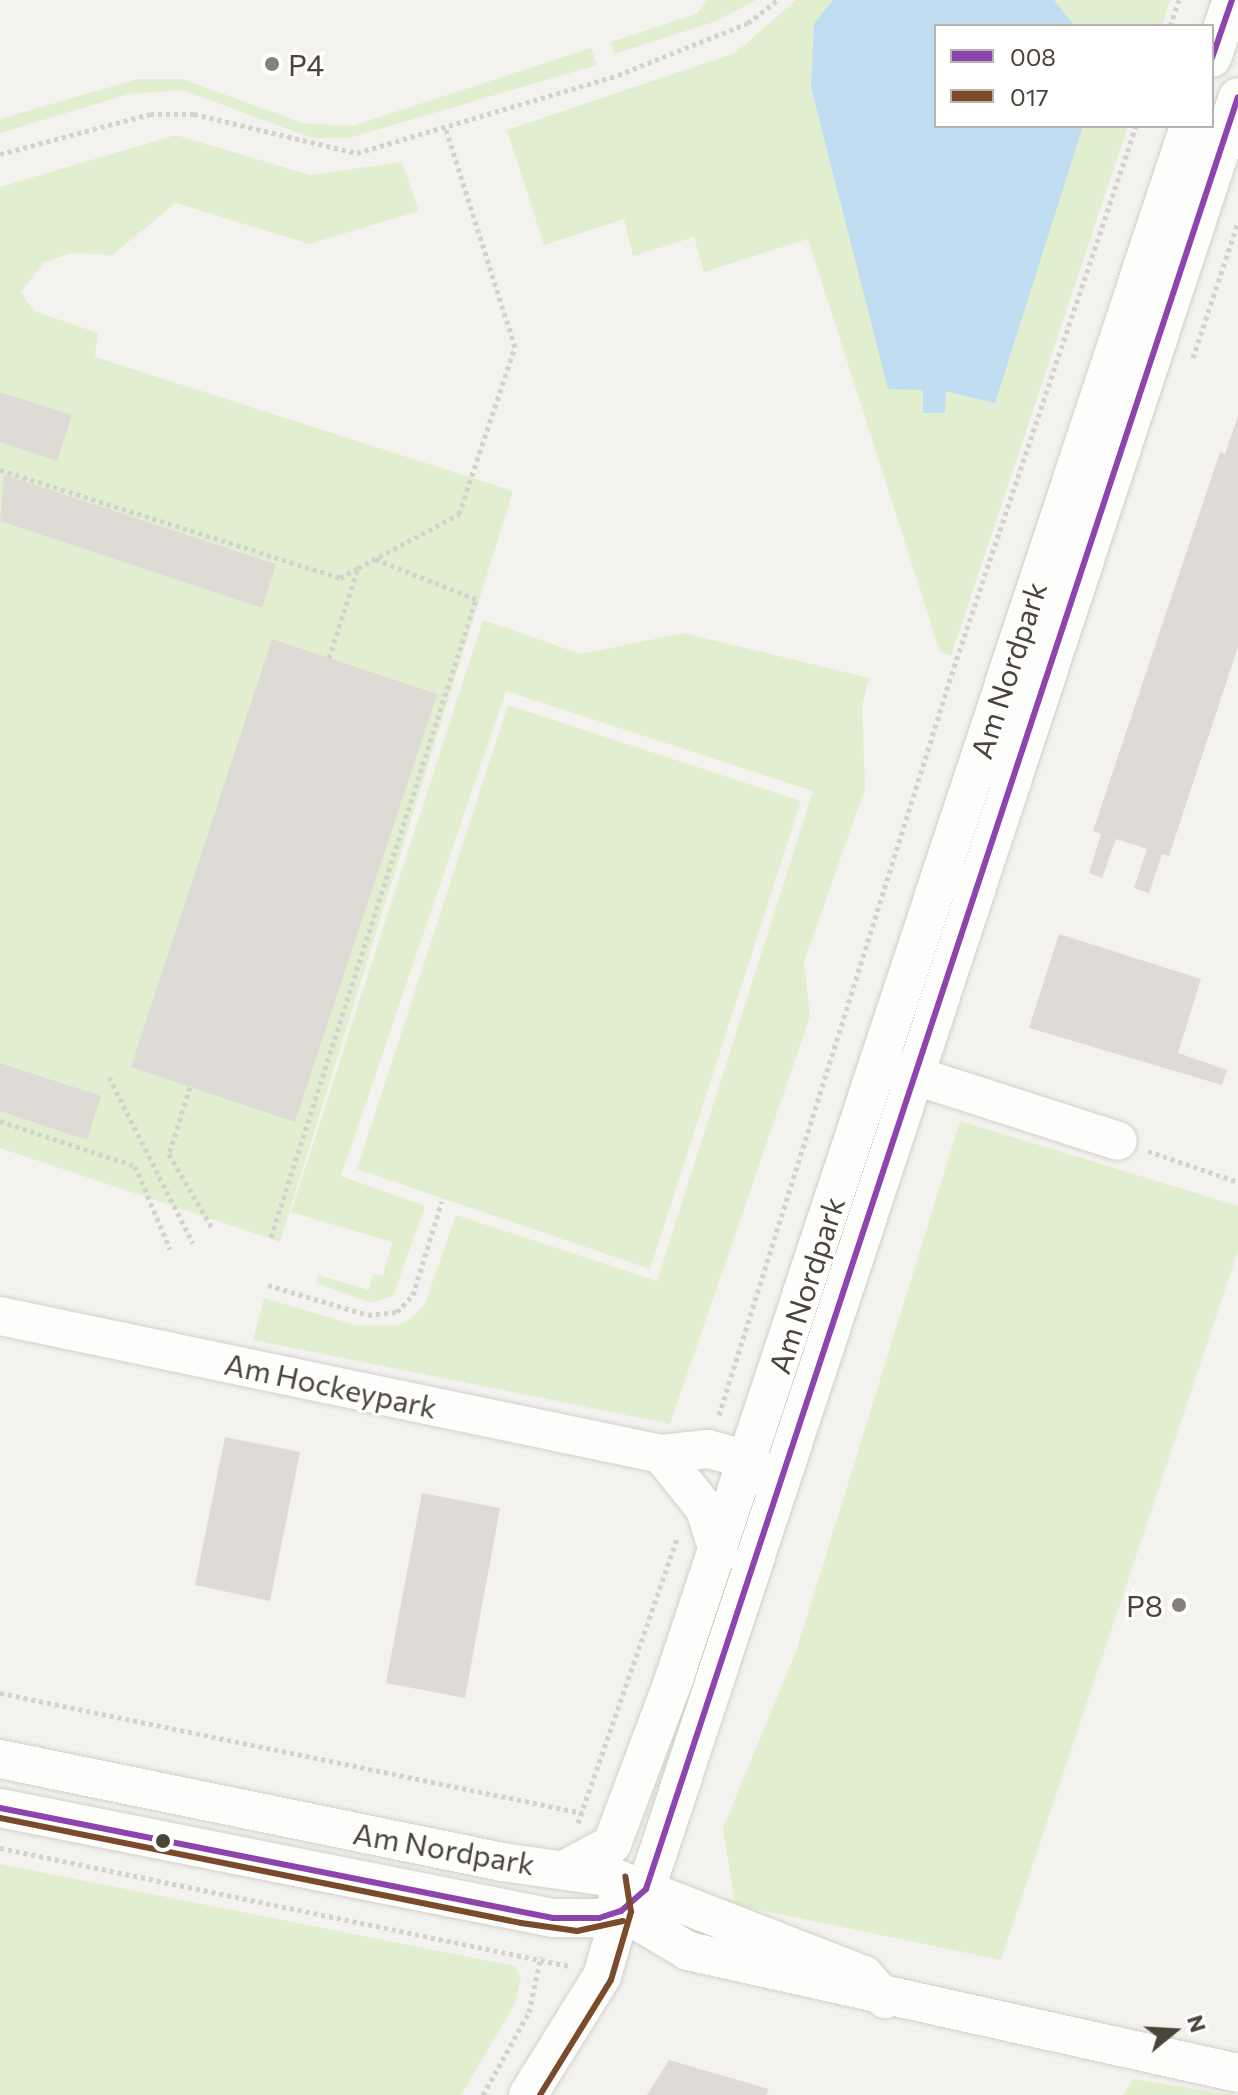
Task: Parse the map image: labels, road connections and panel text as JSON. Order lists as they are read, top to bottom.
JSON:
{
  "streets": {
    "street": ["Am Nordpark", "Am Hockeypark"]
  },
  "crossings": [
    ["Am Nordpark", "Am Hockeypark"]
  ],
  "places": ["P4", "P8"],
  "lines": ["transit line 008", "transit line 017"],
  "legend": ["008", "017"],
  "north": "right"
}
